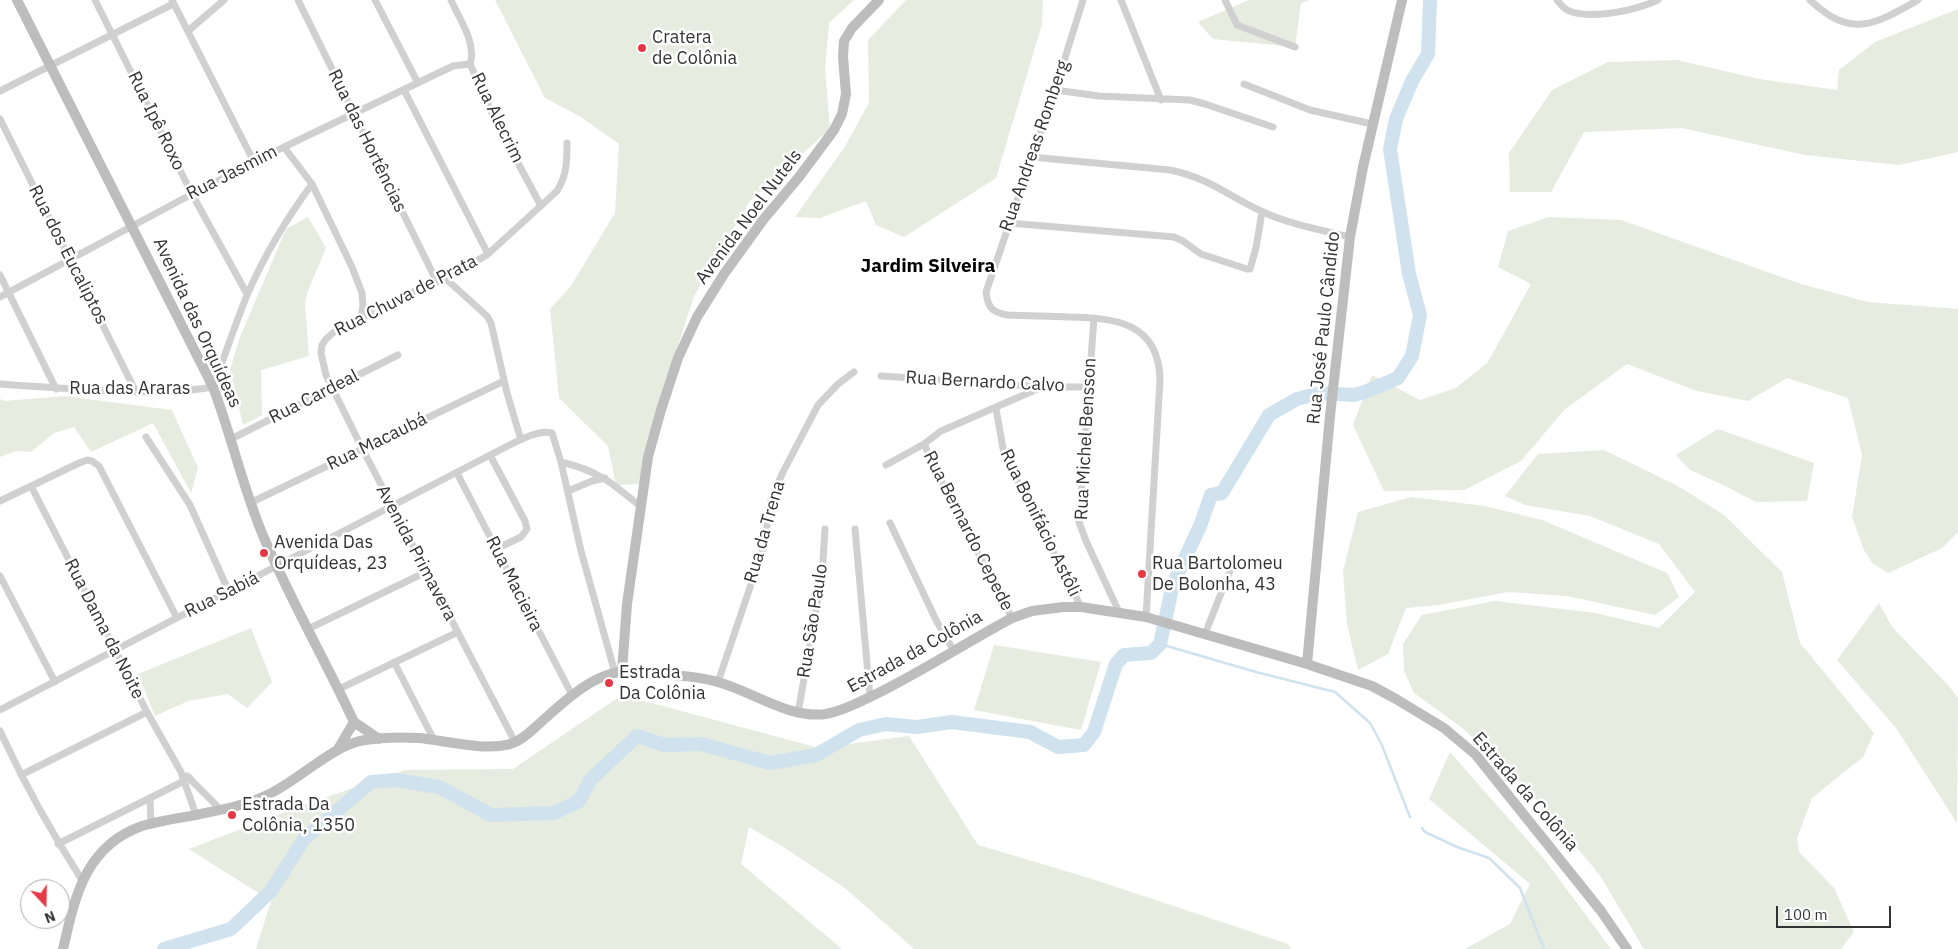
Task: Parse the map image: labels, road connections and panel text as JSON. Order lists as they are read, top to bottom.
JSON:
{
  "streets": {
    "street": [
      "Rua Alecrim",
      "Rua Ipê Roxo",
      "Rua das Hortências",
      "Rua Andreas Romberg",
      "Rua Jasmim",
      "Avenida Noel Nutels",
      "Rua dos Eucaliptos",
      "Rua Chuva de Prata",
      "Avenida das Orquídeas",
      "Rua José Paulo Cândido",
      "Rua Bernardo Calvo",
      "Rua das Araras",
      "Rua Cardeal",
      "Rua Michel Bensson",
      "Rua Macaubá",
      "Rua Bonifácio Astôli",
      "Rua Bernardo Cepede",
      "Rua da Trena",
      "Avenida Primavera",
      "Rua Macieira",
      "Rua Sabiá",
      "Rua São Paulo",
      "Rua Dama da Noite",
      "Estrada da Colônia"
    ]
  },
  "crossings": [
    ["Rua Alecrim", "Rua Jasmim"],
    ["Rua Alecrim", "Rua Chuva de Prata"],
    ["Rua Ipê Roxo", "Rua Jasmim"],
    ["Rua Ipê Roxo", "Rua das Araras"],
    ["Rua das Hortências", "Rua Jasmim"],
    ["Rua das Hortências", "Rua Chuva de Prata"],
    ["Rua Andreas Romberg", "Rua Michel Bensson"],
    ["Rua Jasmim", "Rua dos Eucaliptos"],
    ["Rua Jasmim", "Avenida das Orquídeas"],
    ["Avenida Noel Nutels", "Estrada da Colônia"],
    ["Rua dos Eucaliptos", "Rua das Araras"],
    ["Rua Chuva de Prata", "Avenida Primavera"],
    ["Avenida das Orquídeas", "Rua das Araras"],
    ["Avenida das Orquídeas", "Rua Cardeal"],
    ["Avenida das Orquídeas", "Rua Macaubá"],
    ["Avenida das Orquídeas", "Rua Sabiá"],
    ["Rua José Paulo Cândido", "Estrada da Colônia"],
    ["Rua Bernardo Calvo", "Rua Michel Bensson"],
    ["Rua Cardeal", "Avenida Primavera"],
    ["Rua Michel Bensson", "Estrada da Colônia"],
    ["Rua Macaubá", "Avenida Primavera"],
    ["Rua Bonifácio Astôli", "Estrada da Colônia"],
    ["Rua Bernardo Cepede", "Estrada da Colônia"],
    ["Rua da Trena", "Estrada da Colônia"],
    ["Avenida Primavera", "Rua Sabiá"],
    ["Avenida Primavera", "Estrada da Colônia"],
    ["Rua Macieira", "Rua Sabiá"],
    ["Rua Macieira", "Estrada da Colônia"],
    ["Rua Sabiá", "Rua Dama da Noite"],
    ["Rua São Paulo", "Estrada da Colônia"],
    ["Rua Dama da Noite", "Estrada da Colônia"]
  ],
  "districts": ["Jardim Silveira"],
  "places": [
    "Cratera de Colônia",
    "Avenida Das Orquídeas, 23",
    "Rua Bartolomeu De Bolonha, 43",
    "Estrada Da Colônia",
    "Estrada Da Colônia, 1350"
  ],
  "scale_bar": "100 m",
  "north": "bottom"
}
